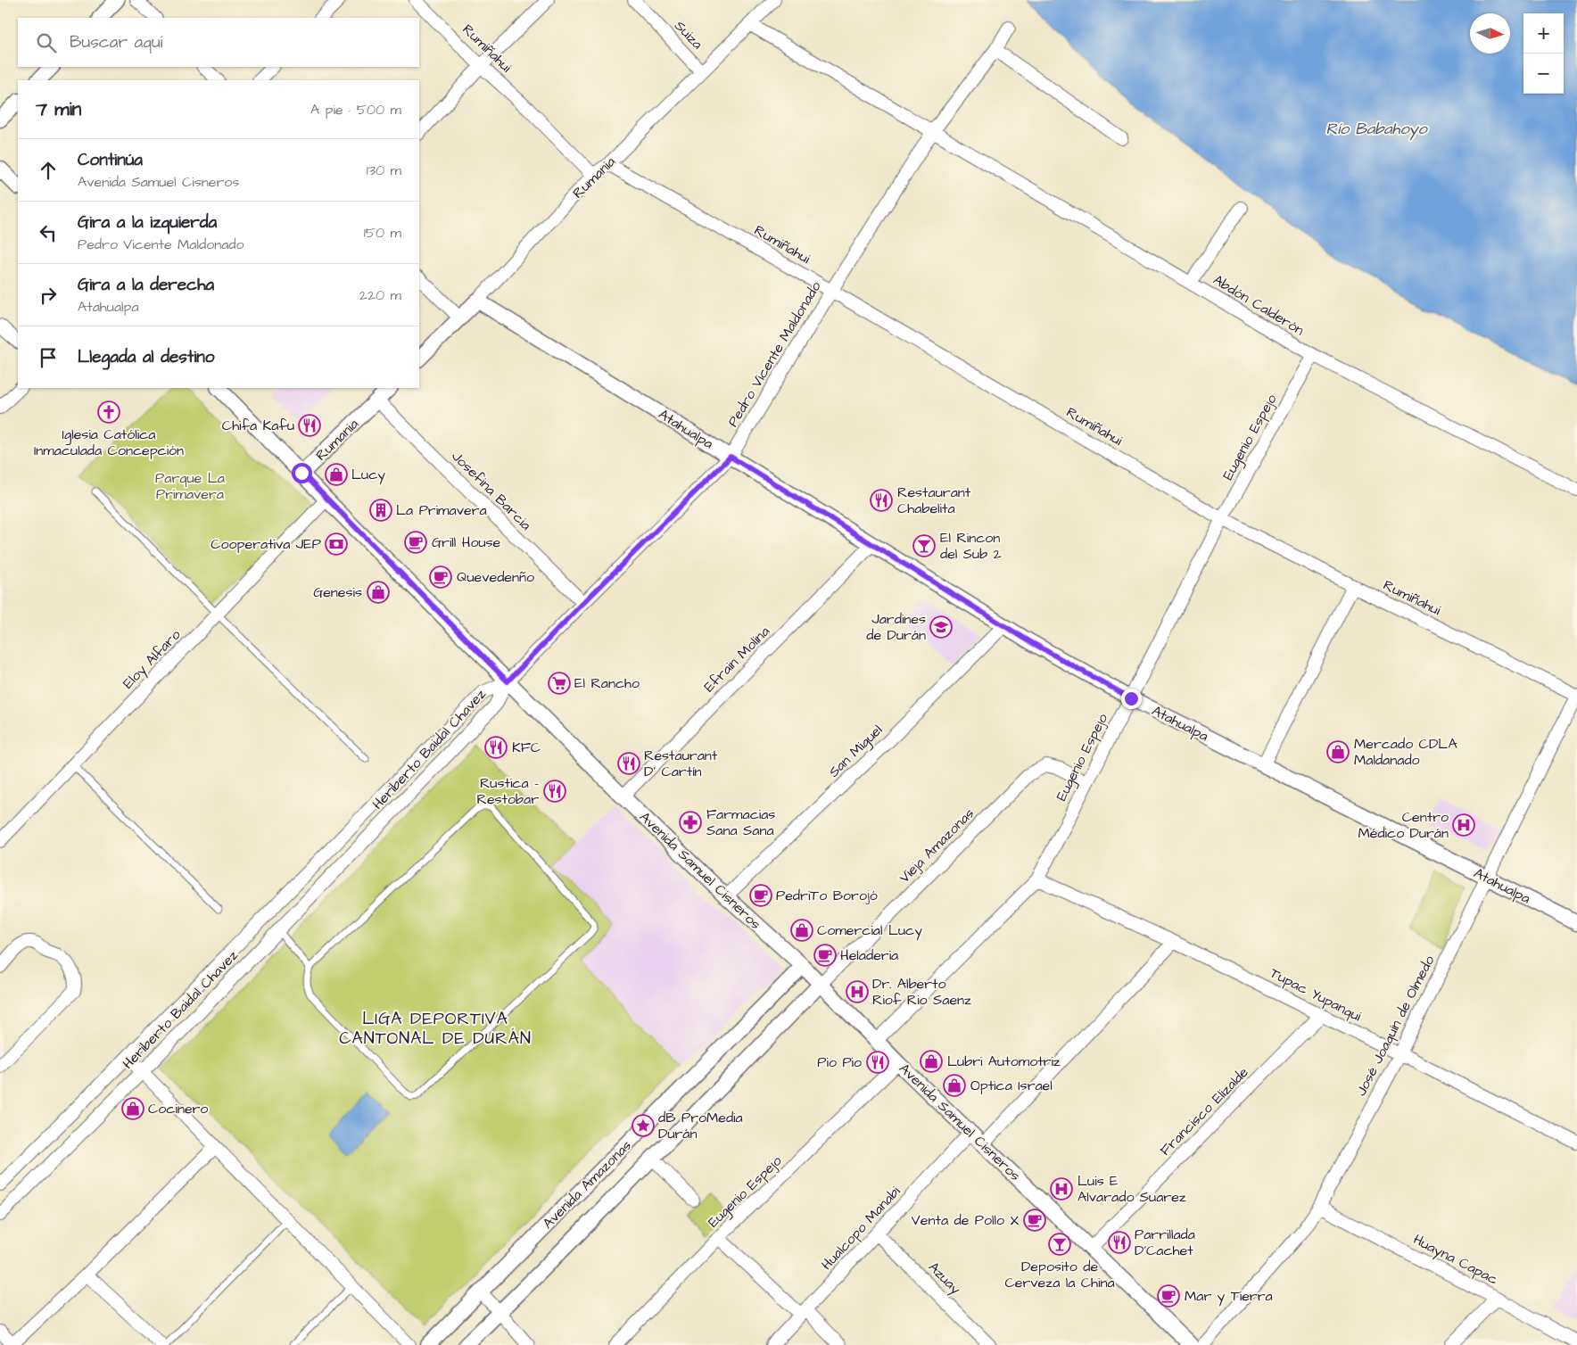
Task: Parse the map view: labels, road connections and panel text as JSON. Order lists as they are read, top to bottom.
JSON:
{
  "streets": {
    "street": [
      "Suiza",
      "Rumiñahui",
      "Rumania",
      "Abdón Calderón",
      "Pedro Vicente Maldonado",
      "Atahualpa",
      "Eugenio Espejo",
      "Josefina Barcia",
      "Eloy Alfaro",
      "Efrain Molina",
      "Heriberto Baidal Chavez",
      "San Miguel",
      "Vieja Amazonas",
      "Avenida Samuel Cisneros",
      "Tupac Yupanqui",
      "José Joaquín de Olmedo",
      "Francisco Elizalde",
      "Avenida Amazonas",
      "Hualcopo Manabi",
      "Huayna Capac",
      "Azuay"
    ]
  },
  "crossings": [
    ["Suiza", "Rumania"],
    ["Rumiñahui", "Rumania"],
    ["Rumiñahui", "Pedro Vicente Maldonado"],
    ["Rumiñahui", "Eugenio Espejo"],
    ["Rumiñahui", "José Joaquín de Olmedo"],
    ["Rumania", "Abdón Calderón"],
    ["Rumania", "Atahualpa"],
    ["Rumania", "Josefina Barcia"],
    ["Rumania", "Avenida Samuel Cisneros"],
    ["Abdón Calderón", "Pedro Vicente Maldonado"],
    ["Abdón Calderón", "Eugenio Espejo"],
    ["Pedro Vicente Maldonado", "Atahualpa"],
    ["Pedro Vicente Maldonado", "Josefina Barcia"],
    ["Pedro Vicente Maldonado", "Heriberto Baidal Chavez"],
    ["Pedro Vicente Maldonado", "Avenida Samuel Cisneros"],
    ["Atahualpa", "Eugenio Espejo"],
    ["Atahualpa", "Efrain Molina"],
    ["Atahualpa", "San Miguel"],
    ["Atahualpa", "José Joaquín de Olmedo"],
    ["Eugenio Espejo", "Vieja Amazonas"],
    ["Eugenio Espejo", "Avenida Samuel Cisneros"],
    ["Eugenio Espejo", "Tupac Yupanqui"],
    ["Eloy Alfaro", "Avenida Samuel Cisneros"],
    ["Efrain Molina", "Avenida Samuel Cisneros"],
    ["Heriberto Baidal Chavez", "Avenida Samuel Cisneros"],
    ["San Miguel", "Avenida Samuel Cisneros"],
    ["Vieja Amazonas", "Avenida Samuel Cisneros"],
    ["Vieja Amazonas", "Avenida Amazonas"],
    ["Avenida Samuel Cisneros", "Francisco Elizalde"],
    ["Avenida Samuel Cisneros", "Avenida Amazonas"],
    ["Avenida Samuel Cisneros", "Hualcopo Manabi"],
    ["Tupac Yupanqui", "José Joaquín de Olmedo"],
    ["Tupac Yupanqui", "Francisco Elizalde"],
    ["José Joaquín de Olmedo", "Huayna Capac"],
    ["Hualcopo Manabi", "Azuay"]
  ],
  "districts": ["LIGA DEPORTIVA CANTONAL DE DURÁN"],
  "water": ["Río Babahoyo"],
  "parks": ["Parque La Primavera"],
  "places": {
    "church": ["Iglesia Católica Inmaculada Concepción"],
    "restaurant": [
      "Chifa Kafu",
      "Restaurant Chabelita",
      "KFC",
      "Restaurant D' Cartín",
      "Rustica - Restobar",
      "Pio Pio",
      "Parrillada D'Cachet"
    ],
    "shop": [
      "Lucy",
      "Genesis",
      "Mercado CDLA Maldanado",
      "Comercial Lucy",
      "Lubri Automotriz",
      "Optica Israel",
      "Cocinero"
    ],
    "building": ["La Primavera"],
    "cafe": [
      "Grill House",
      "Quevedenño",
      "PedriTo Borojó",
      "Heladeria",
      "Venta de Pollo X",
      "Mar y Tierra"
    ],
    "bank": ["Cooperativa JEP"],
    "bar": ["El Rincon del Sub 2", "Deposito de Cerveza la China"],
    "school or university": ["Jardines de Durán"],
    "supermarket": ["El Rancho"],
    "pharmacy": ["Farmacias Sana Sana"],
    "hospital": ["Centro Médico Durán", "Dr. Alberto Riof Rio Saenz", "Luis E Alvarado Suarez"],
    "place": ["dB ProMedia Durán"]
  },
  "north": "right",
  "page": {
    "map_buttons": ["+", "−"],
    "search": "Buscar aquí",
    "heading": ["7 min", "A pie · 500 m"],
    "list": [
      ["Continúa", "Avenida Samuel Cisneros", "130 m"],
      ["Gira a la izquierda", "Pedro Vicente Maldonado", "150 m"],
      ["Gira a la derecha", "Atahualpa", "220 m"],
      "Llegada al destino"
    ]
  }
}
